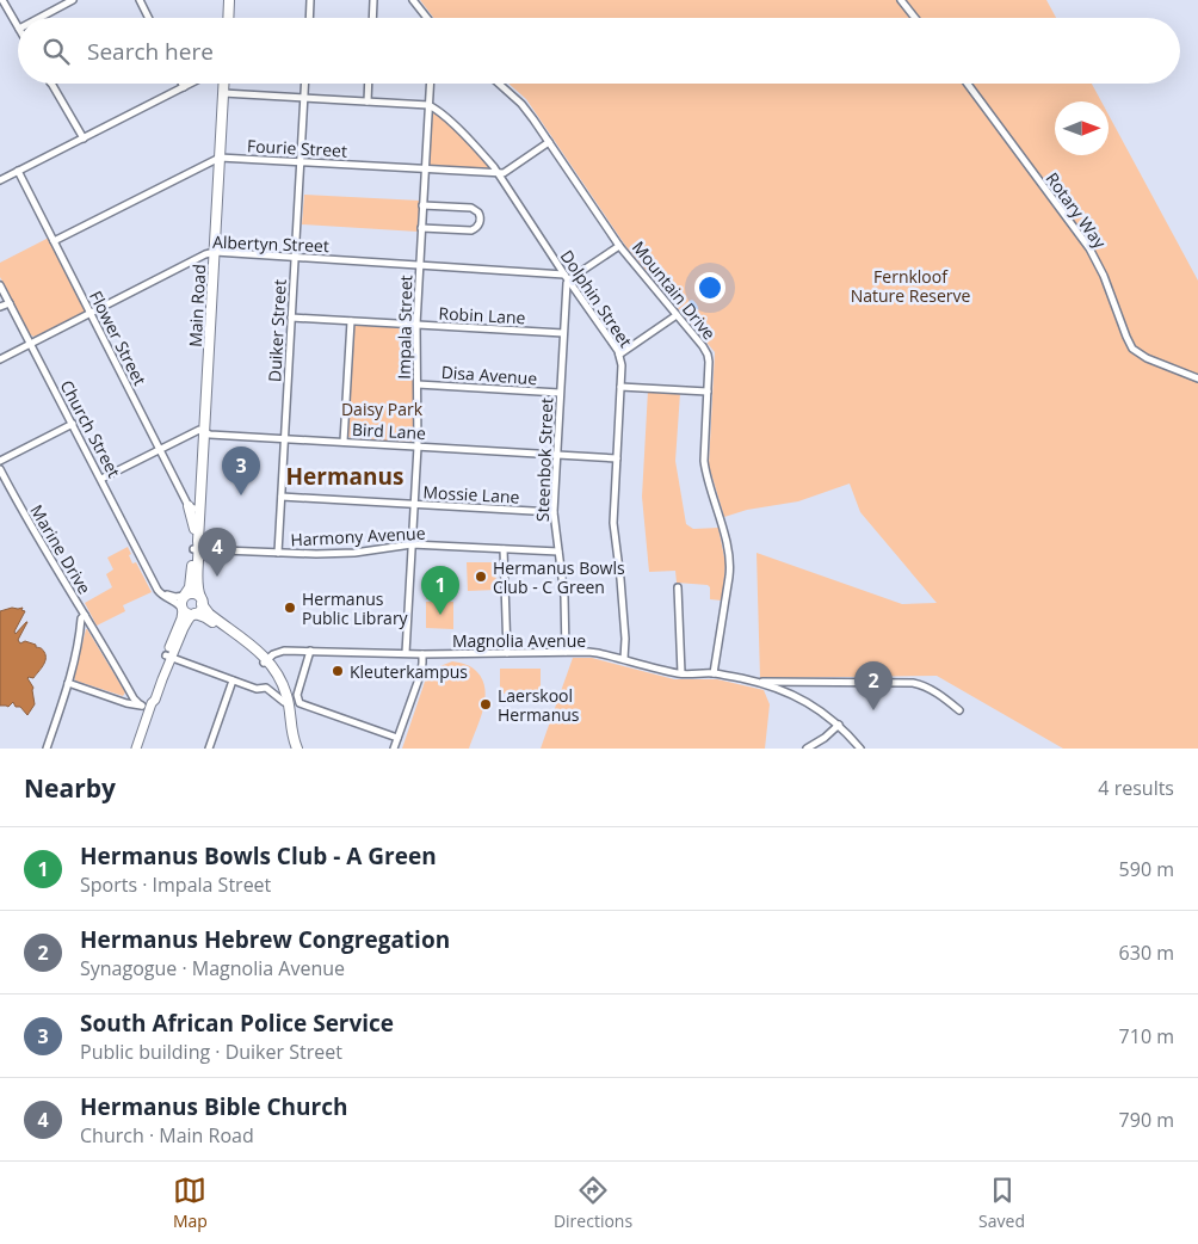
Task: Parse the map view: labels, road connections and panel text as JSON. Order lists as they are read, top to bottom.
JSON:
{
  "streets": {
    "main road": ["Main Road"],
    "street": [
      "Fourie Street",
      "Rotary Way",
      "Albertyn Street",
      "Mountain Drive",
      "Dolphin Street",
      "Robin Lane",
      "Impala Street",
      "Duiker Street",
      "Flower Street",
      "Disa Avenue",
      "Church Street",
      "Bird Lane",
      "Steenbok Street",
      "Mossie Lane",
      "Harmony Avenue",
      "Marine Drive",
      "Magnolia Avenue"
    ]
  },
  "crossings": [
    ["Fourie Street", "Mountain Drive"],
    ["Fourie Street", "Dolphin Street"],
    ["Fourie Street", "Main Road"],
    ["Fourie Street", "Impala Street"],
    ["Fourie Street", "Duiker Street"],
    ["Fourie Street", "Flower Street"],
    ["Albertyn Street", "Dolphin Street"],
    ["Albertyn Street", "Main Road"],
    ["Albertyn Street", "Impala Street"],
    ["Albertyn Street", "Duiker Street"],
    ["Albertyn Street", "Flower Street"],
    ["Albertyn Street", "Church Street"],
    ["Mountain Drive", "Magnolia Avenue"],
    ["Dolphin Street", "Impala Street"],
    ["Dolphin Street", "Bird Lane"],
    ["Dolphin Street", "Steenbok Street"],
    ["Dolphin Street", "Magnolia Avenue"],
    ["Main Road", "Church Street"],
    ["Main Road", "Bird Lane"],
    ["Main Road", "Harmony Avenue"],
    ["Robin Lane", "Impala Street"],
    ["Robin Lane", "Duiker Street"],
    ["Robin Lane", "Steenbok Street"],
    ["Impala Street", "Disa Avenue"],
    ["Impala Street", "Bird Lane"],
    ["Impala Street", "Mossie Lane"],
    ["Impala Street", "Harmony Avenue"],
    ["Impala Street", "Magnolia Avenue"],
    ["Duiker Street", "Bird Lane"],
    ["Duiker Street", "Mossie Lane"],
    ["Duiker Street", "Harmony Avenue"],
    ["Flower Street", "Bird Lane"],
    ["Disa Avenue", "Steenbok Street"],
    ["Church Street", "Bird Lane"],
    ["Bird Lane", "Steenbok Street"],
    ["Steenbok Street", "Mossie Lane"],
    ["Steenbok Street", "Harmony Avenue"],
    ["Steenbok Street", "Magnolia Avenue"]
  ],
  "districts": ["Hermanus"],
  "parks": ["Fernkloof Nature Reserve", "Daisy Park"],
  "places": [
    "Hermanus Bowls Club - C Green",
    "Hermanus Public Library",
    "Kleuterkampus",
    "Laerskool Hermanus"
  ],
  "north": "right",
  "page": {
    "search": "Search here",
    "pins": [
      "3",
      "4",
      "1",
      "2"
    ],
    "heading": ["Nearby", "4 results"],
    "list": [
      {
        "mark": "1",
        "name": "Hermanus Bowls Club - A Green",
        "note": "Sports · Impala Street",
        "value": "590 m"
      },
      {
        "mark": "2",
        "name": "Hermanus Hebrew Congregation",
        "note": "Synagogue · Magnolia Avenue",
        "value": "630 m"
      },
      {
        "mark": "3",
        "name": "South African Police Service",
        "note": "Public building · Duiker Street",
        "value": "710 m"
      },
      {
        "mark": "4",
        "name": "Hermanus Bible Church",
        "note": "Church · Main Road",
        "value": "790 m"
      }
    ],
    "nav": ["Map", "Directions", "Saved"]
  }
}
